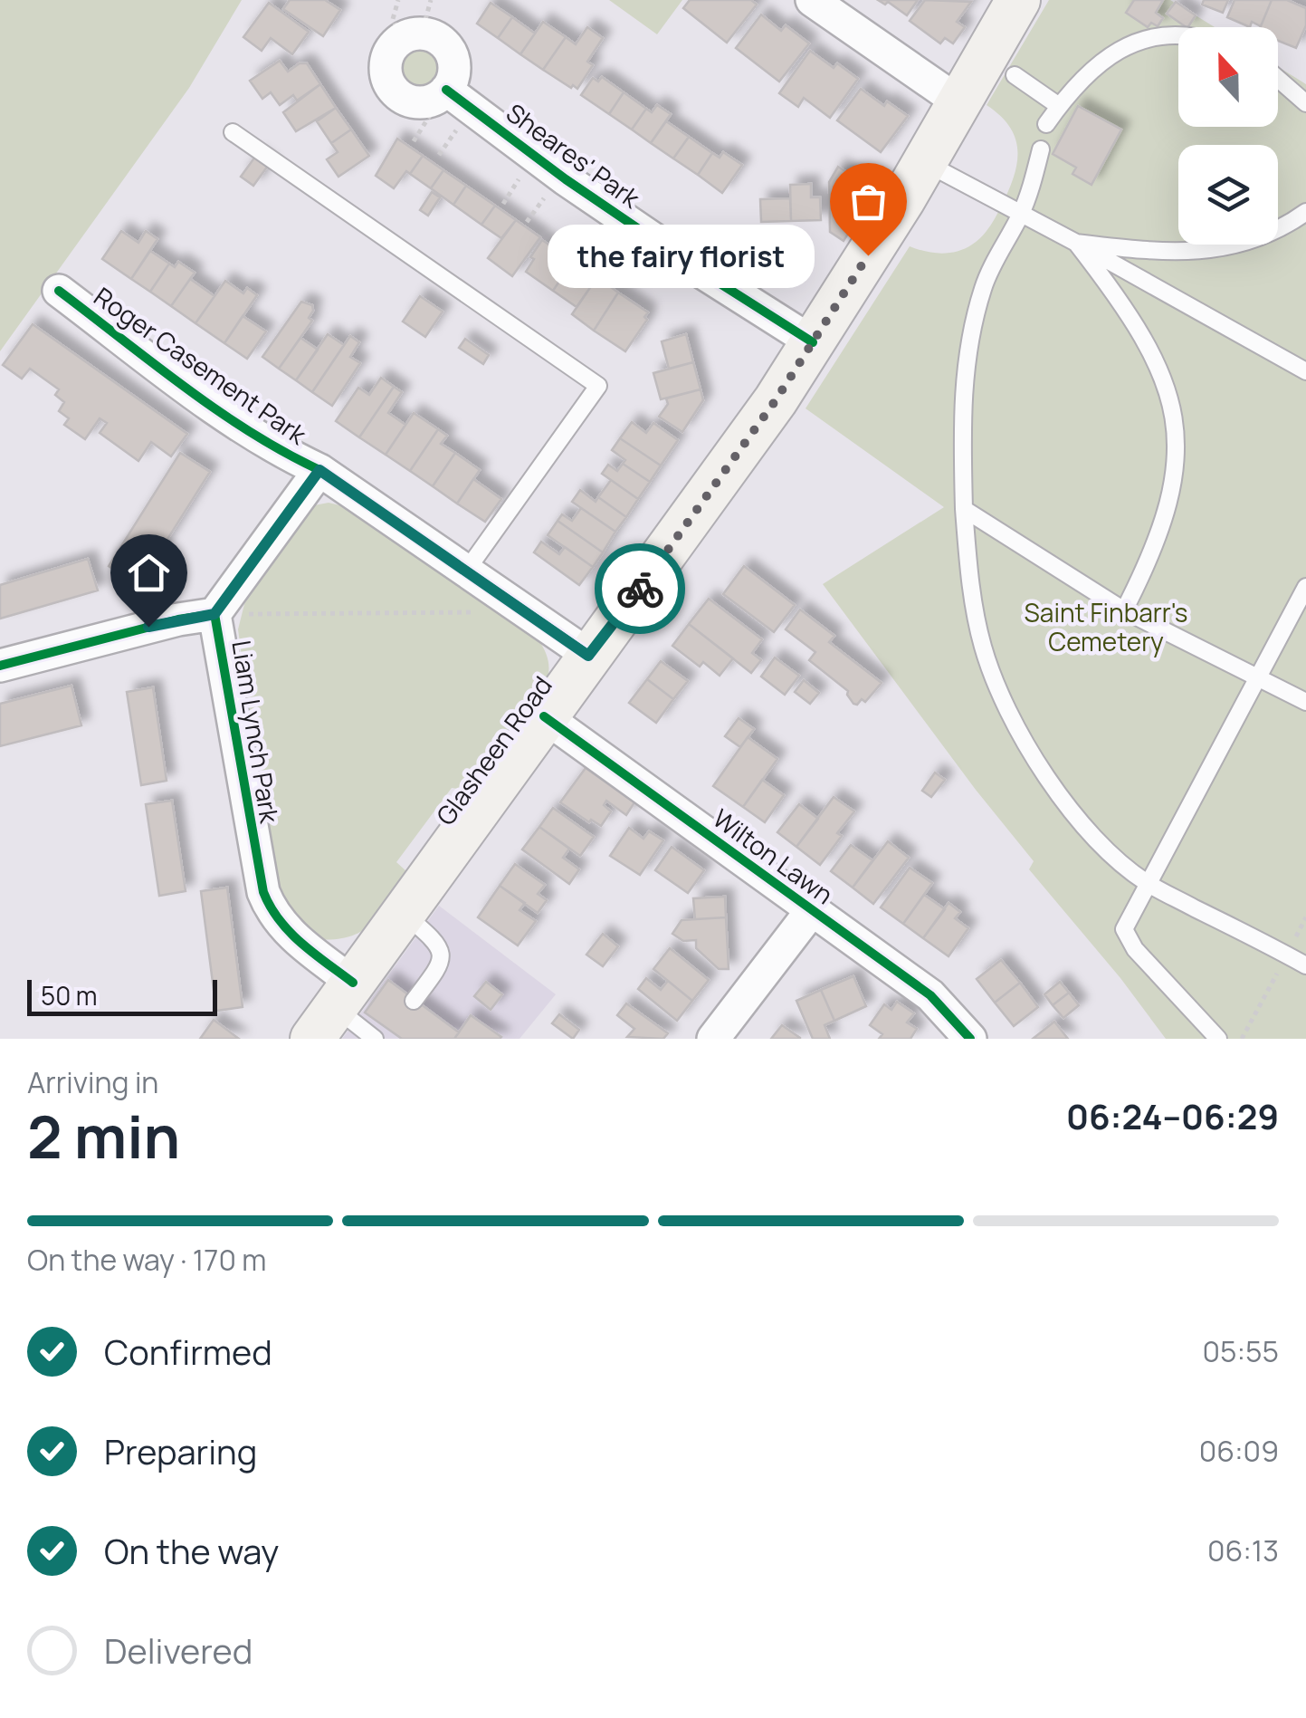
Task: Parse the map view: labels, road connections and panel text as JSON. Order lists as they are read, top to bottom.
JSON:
{
  "streets": {
    "main road": ["Glasheen Road"],
    "street": [
      "Sheares' Park",
      "Roger Casement Park",
      "Liam Lynch Park",
      "Wilton Lawn"
    ]
  },
  "crossings": [
    ["Sheares' Park", "Glasheen Road"],
    ["Roger Casement Park", "Liam Lynch Park"],
    ["Roger Casement Park", "Glasheen Road"],
    ["Liam Lynch Park", "Glasheen Road"],
    ["Glasheen Road", "Wilton Lawn"]
  ],
  "parks": ["Saint Finbarr's Cemetery"],
  "places": ["the fairy florist"],
  "scale_bar": "50 m",
  "north": "top",
  "page": {
    "bubble": "the fairy florist",
    "scale": "50 m",
    "heading": ["2 min", "Arriving in", "06:24–06:29"],
    "bar": "On the way · 170 m",
    "list": [
      ["Confirmed", "05:55"],
      ["Preparing", "06:09"],
      ["On the way", "06:13"],
      "Delivered"
    ]
  }
}
